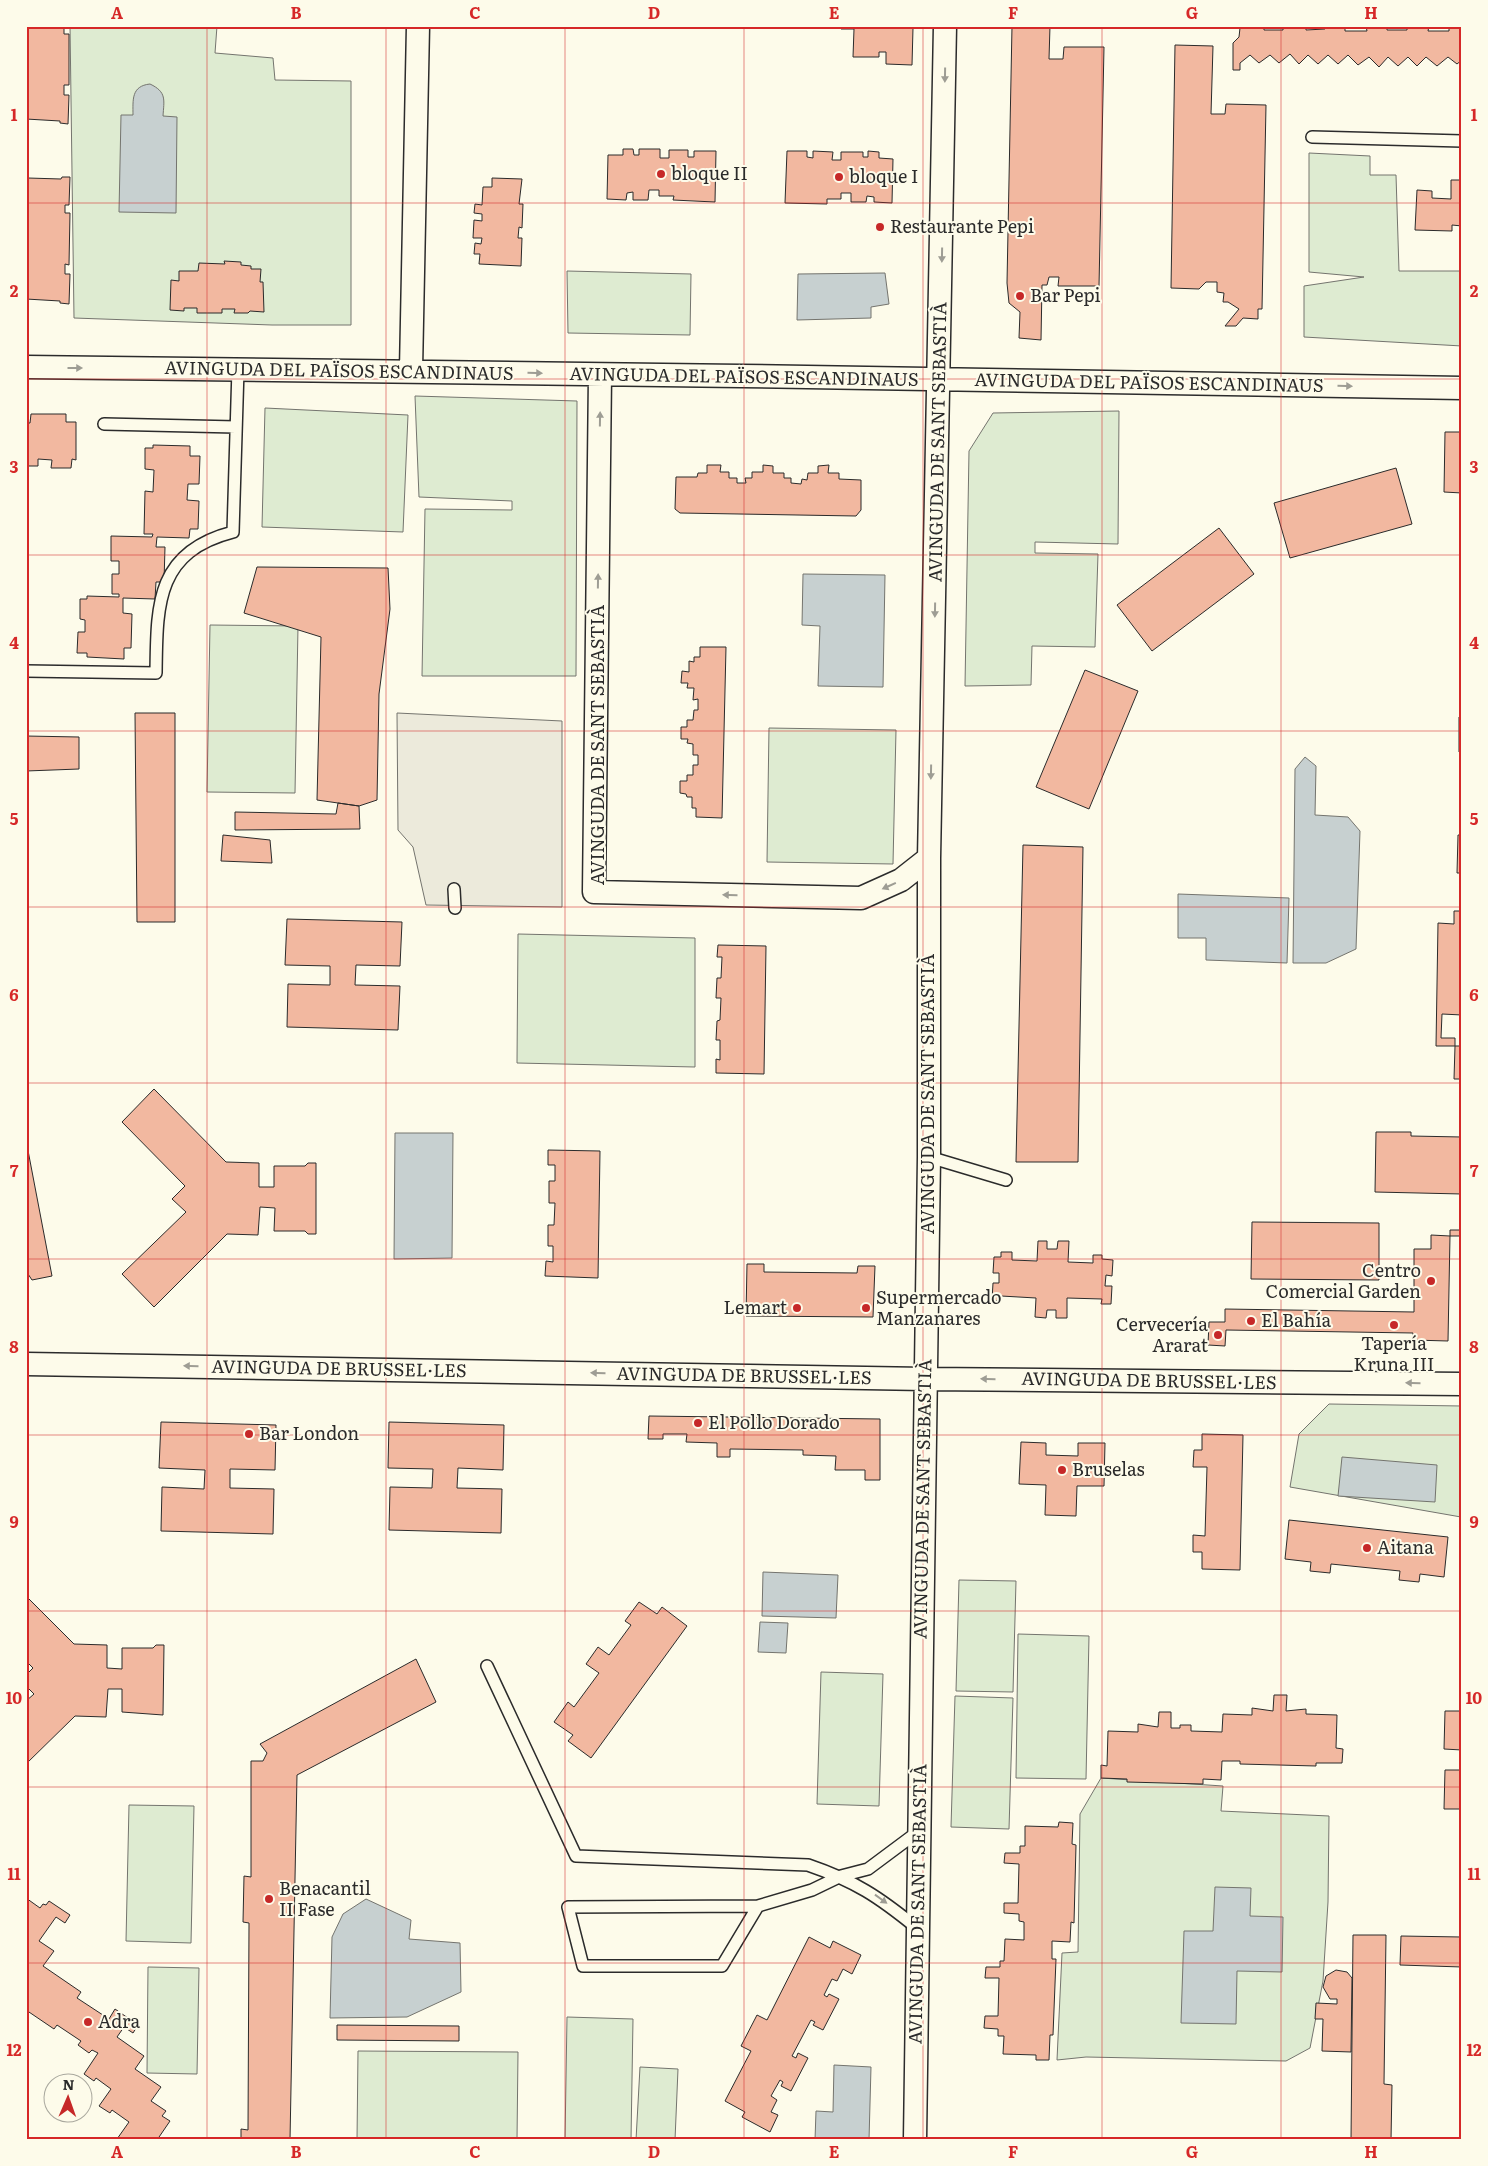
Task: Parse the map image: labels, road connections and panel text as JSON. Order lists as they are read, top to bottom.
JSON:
{
  "streets": {
    "street": ["AVINGUDA DEL PAÏSOS ESCANDINAUS", "AVINGUDA DE SANT SEBASTIÀ", "AVINGUDA DE BRUSSEL·LES"]
  },
  "crossings": [
    ["AVINGUDA DEL PAÏSOS ESCANDINAUS", "AVINGUDA DE SANT SEBASTIÀ"],
    ["AVINGUDA DE SANT SEBASTIÀ", "AVINGUDA DE BRUSSEL·LES"]
  ],
  "one_way": ["AVINGUDA DEL PAÏSOS ESCANDINAUS", "AVINGUDA DE BRUSSEL·LES"],
  "places": [
    "bloque II",
    "bloque I",
    "Restaurante Pepi",
    "Bar Pepi",
    "Centro Comercial Garden",
    "Lemart",
    "Supermercado Manzanares",
    "El Bahía",
    "Tapería Kruna III",
    "Cervecería Ararat",
    "El Pollo Dorado",
    "Bar London",
    "Bruselas",
    "Aitana",
    "Benacantil II Fase",
    "Adra"
  ],
  "north": "top",
  "grid": {
    "columns": [
      "A",
      "B",
      "C",
      "D",
      "E",
      "F",
      "G",
      "H"
    ],
    "rows": [
      "1",
      "2",
      "3",
      "4",
      "5",
      "6",
      "7",
      "8",
      "9",
      "10",
      "11",
      "12"
    ]
  }
}
